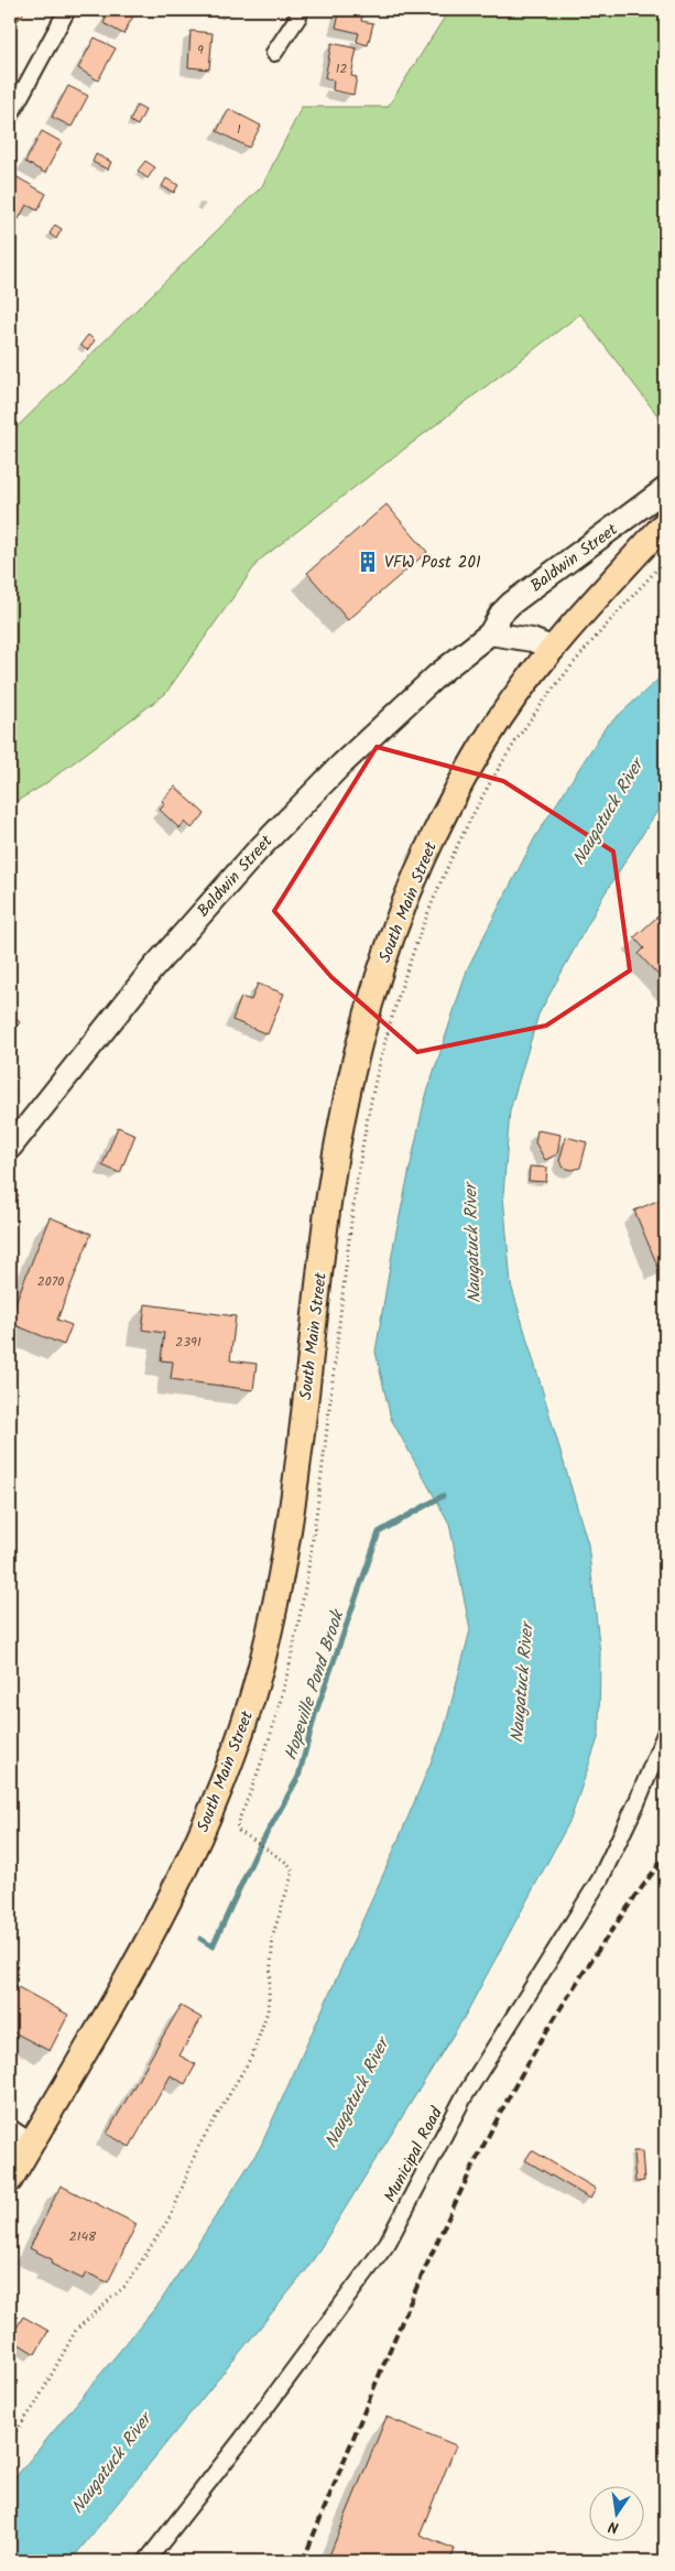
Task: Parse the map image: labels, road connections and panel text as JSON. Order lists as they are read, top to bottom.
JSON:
{
  "streets": {
    "main road": ["Baldwin Street", "South Main Street"],
    "street": ["Municipal Road"]
  },
  "water": ["Naugatuck River", "Hopeville Pond Brook"],
  "places": {
    "building": ["VFW Post 201"]
  },
  "house_numbers": [
    "9",
    "12",
    "1",
    "2070",
    "2391",
    "2148"
  ],
  "north": "bottom"
}
